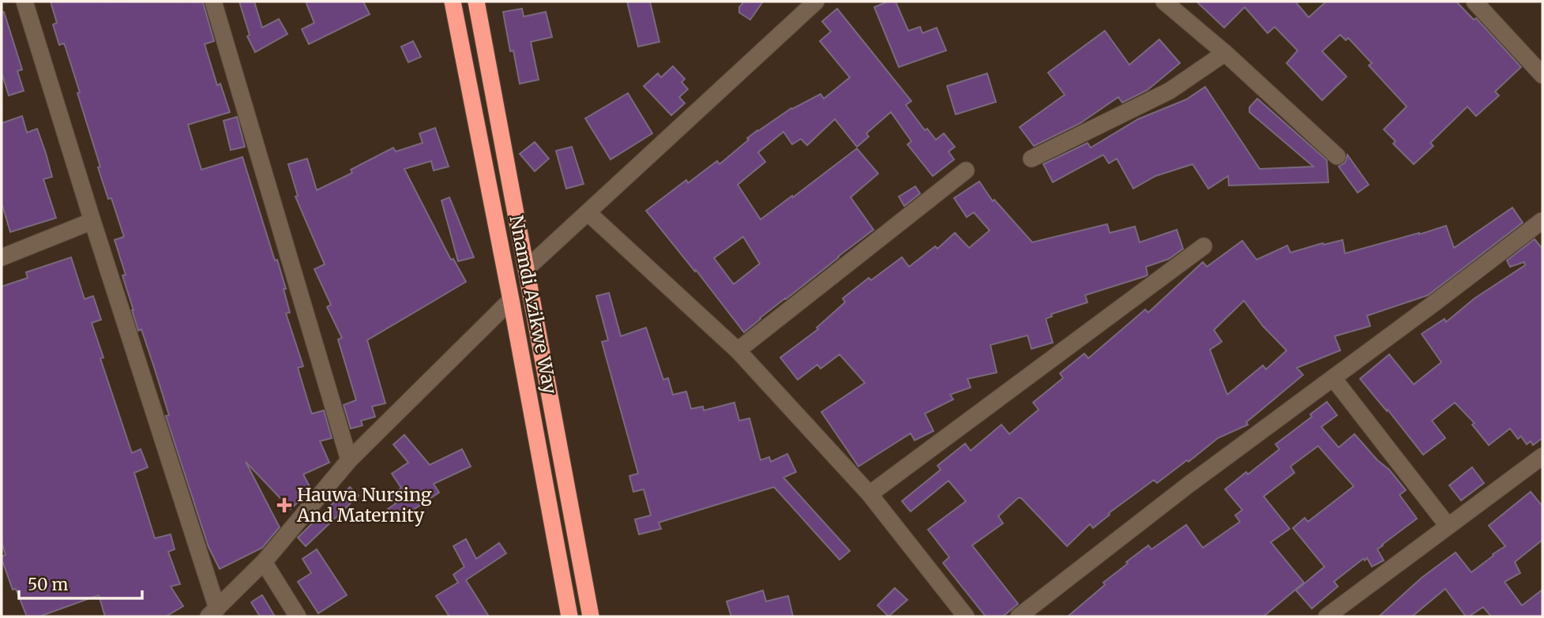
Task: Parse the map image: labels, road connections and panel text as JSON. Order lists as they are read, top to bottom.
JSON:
{
  "streets": {
    "highway": ["Nnamdi Azikwe Way"]
  },
  "places": {
    "health": ["Hauwa Nursing And Maternity"]
  },
  "scale_bar": "50 m"
}
